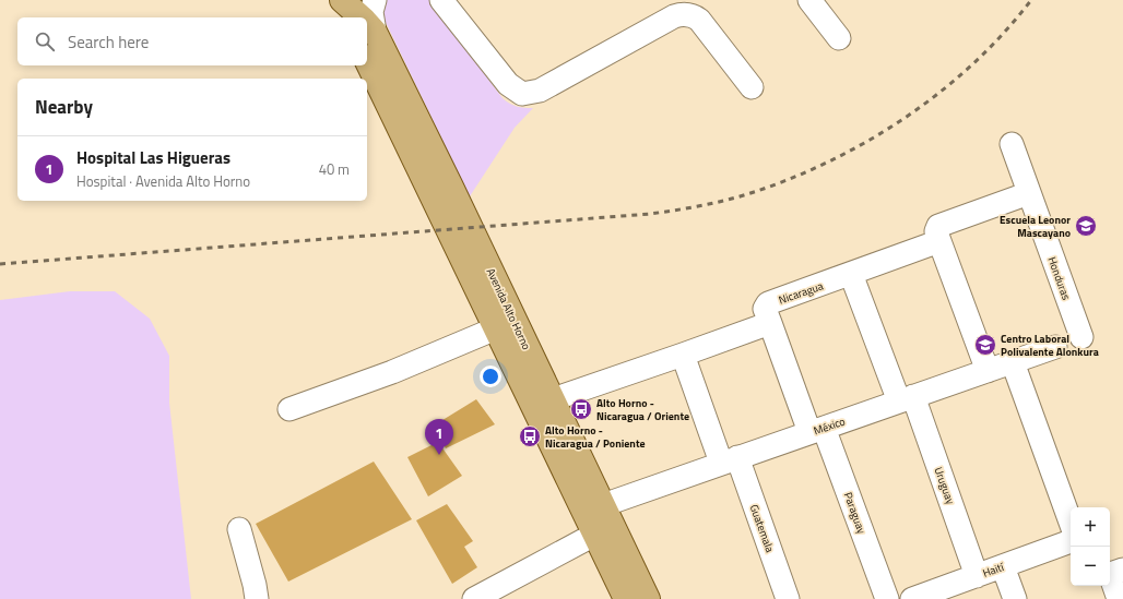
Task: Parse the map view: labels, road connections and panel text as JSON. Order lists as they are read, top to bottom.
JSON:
{
  "streets": {
    "main road": ["Avenida Alto Horno"],
    "street": [
      "Honduras",
      "Nicaragua",
      "México",
      "Uruguay",
      "Paraguay",
      "Guatemala",
      "Haití"
    ]
  },
  "crossings": [
    ["Nicaragua", "Uruguay"],
    ["Nicaragua", "Paraguay"],
    ["Avenida Alto Horno", "México"],
    ["México", "Uruguay"],
    ["México", "Paraguay"],
    ["México", "Guatemala"],
    ["Uruguay", "Haití"]
  ],
  "places": {
    "school or university": ["Escuela Leonor Mascayano", "Centro Laboral Polivalente Alonkura"],
    "bus stop": ["Alto Horno - Nicaragua / Oriente", "Alto Horno - Nicaragua / Poniente"]
  },
  "page": {
    "search": "Search here",
    "heading": "Nearby",
    "list": [
      {
        "mark": "1",
        "name": "Hospital Las Higueras",
        "note": "Hospital · Avenida Alto Horno",
        "value": "40 m"
      }
    ],
    "pins": "1",
    "map_buttons": ["+", "−"]
  }
}
